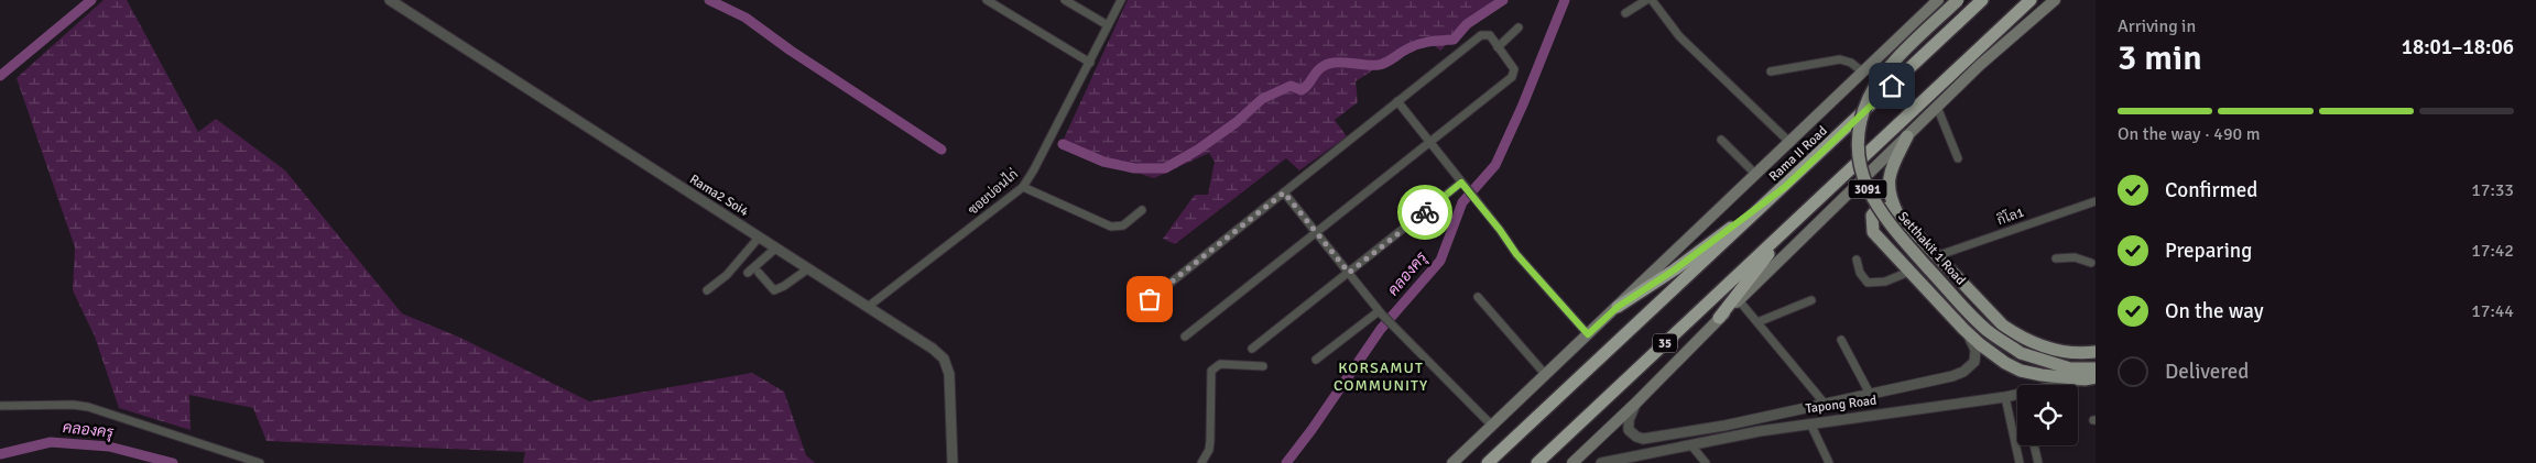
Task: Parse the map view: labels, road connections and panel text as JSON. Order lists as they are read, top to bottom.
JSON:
{
  "streets": {
    "highway": ["Rama II Road", "35"],
    "main road": ["3091", "Setthakit 1 Road", "Tapong Road"],
    "street": ["ซอยบ่อนไก่", "Rama2 Soi4", "กิโล1"]
  },
  "crossings": [
    ["ซอยบ่อนไก่", "Rama2 Soi4"],
    ["กิโล1", "Setthakit 1 Road"],
    ["Setthakit 1 Road", "35"],
    ["Setthakit 1 Road", "Tapong Road"],
    ["35", "Tapong Road"]
  ],
  "districts": ["KORSAMUT COMMUNITY"],
  "water": ["คลองครุ"],
  "page": {
    "heading": ["3 min", "Arriving in", "18:01–18:06"],
    "bar": "On the way · 490 m",
    "list": [
      ["Confirmed", "17:33"],
      ["Preparing", "17:42"],
      ["On the way", "17:44"],
      "Delivered"
    ]
  }
}
